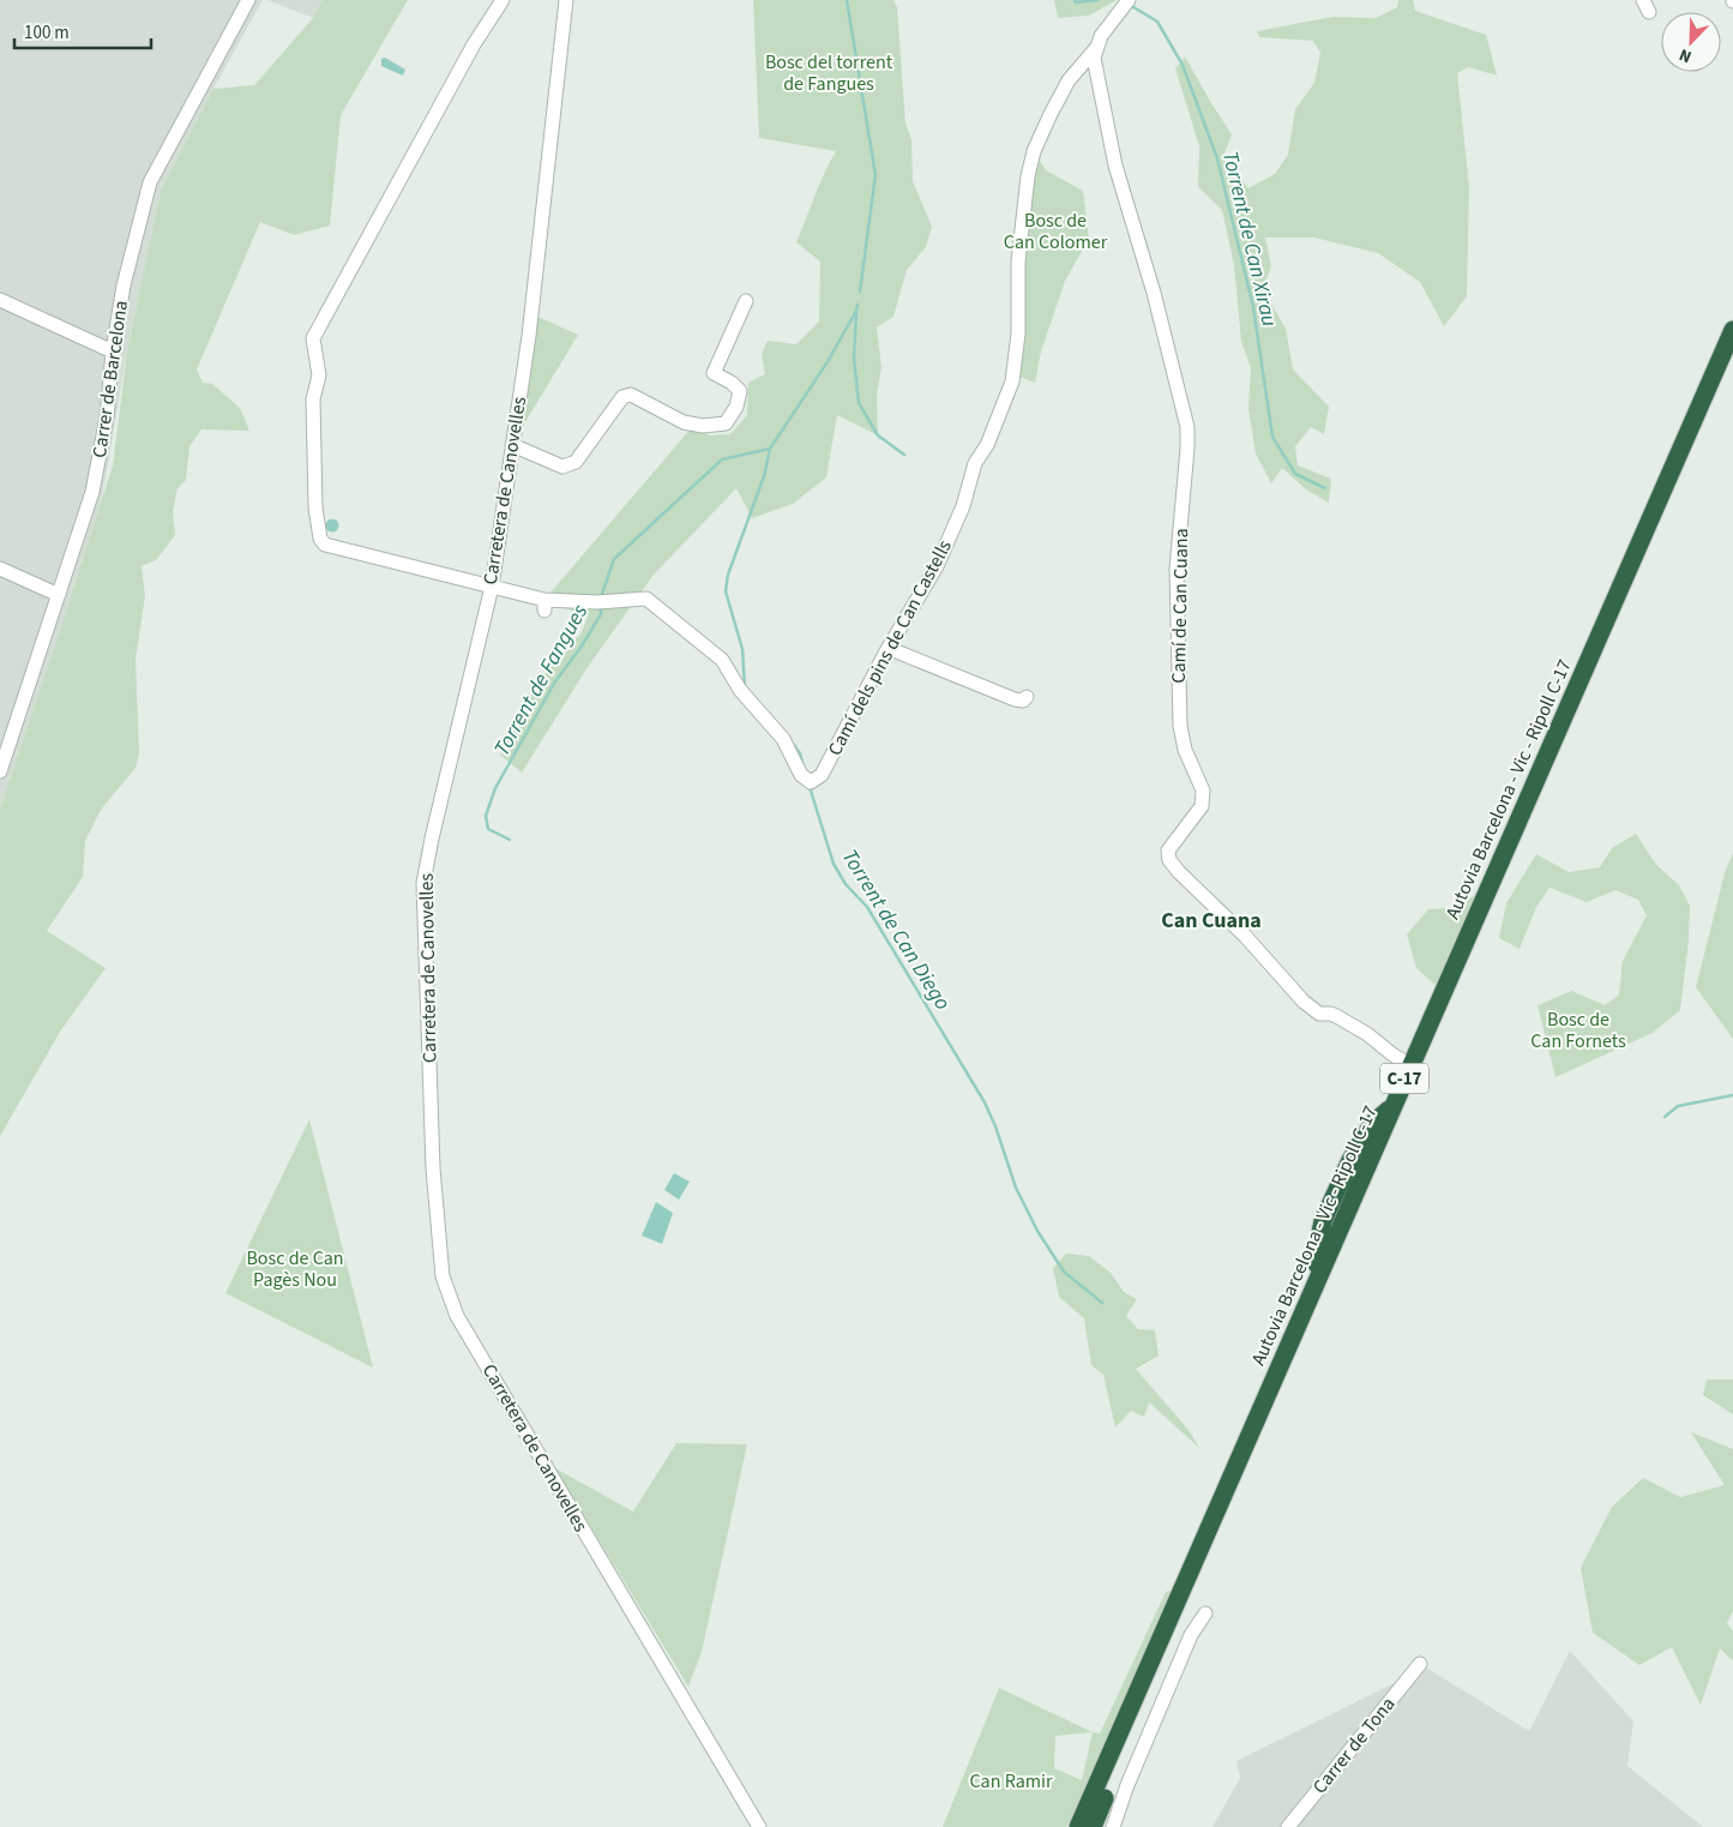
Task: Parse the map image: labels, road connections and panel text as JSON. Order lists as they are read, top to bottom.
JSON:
{
  "streets": {
    "highway": ["Autovia Barcelona - Vic - Ripoll C-17", "C-17"],
    "street": [
      "Carrer de Barcelona",
      "Carretera de Canovelles",
      "Camí de Can Cuana",
      "Camí dels pins de Can Castells",
      "Carrer de Tona"
    ]
  },
  "crossings": [
    ["Carretera de Canovelles", "Camí dels pins de Can Castells"],
    ["Camí de Can Cuana", "Camí dels pins de Can Castells"],
    ["Camí de Can Cuana", "Autovia Barcelona - Vic - Ripoll C-17"]
  ],
  "districts": ["Can Cuana"],
  "water": ["Torrent de Can Xirau", "Torrent de Fangues", "Torrent de Can Diego"],
  "parks": [
    "Bosc del torrent de Fangues",
    "Bosc de Can Colomer",
    "Bosc de Can Fornets",
    "Bosc de Can Pagès Nou",
    "Can Ramir"
  ],
  "scale_bar": "100 m",
  "north": "bottom left"
}
